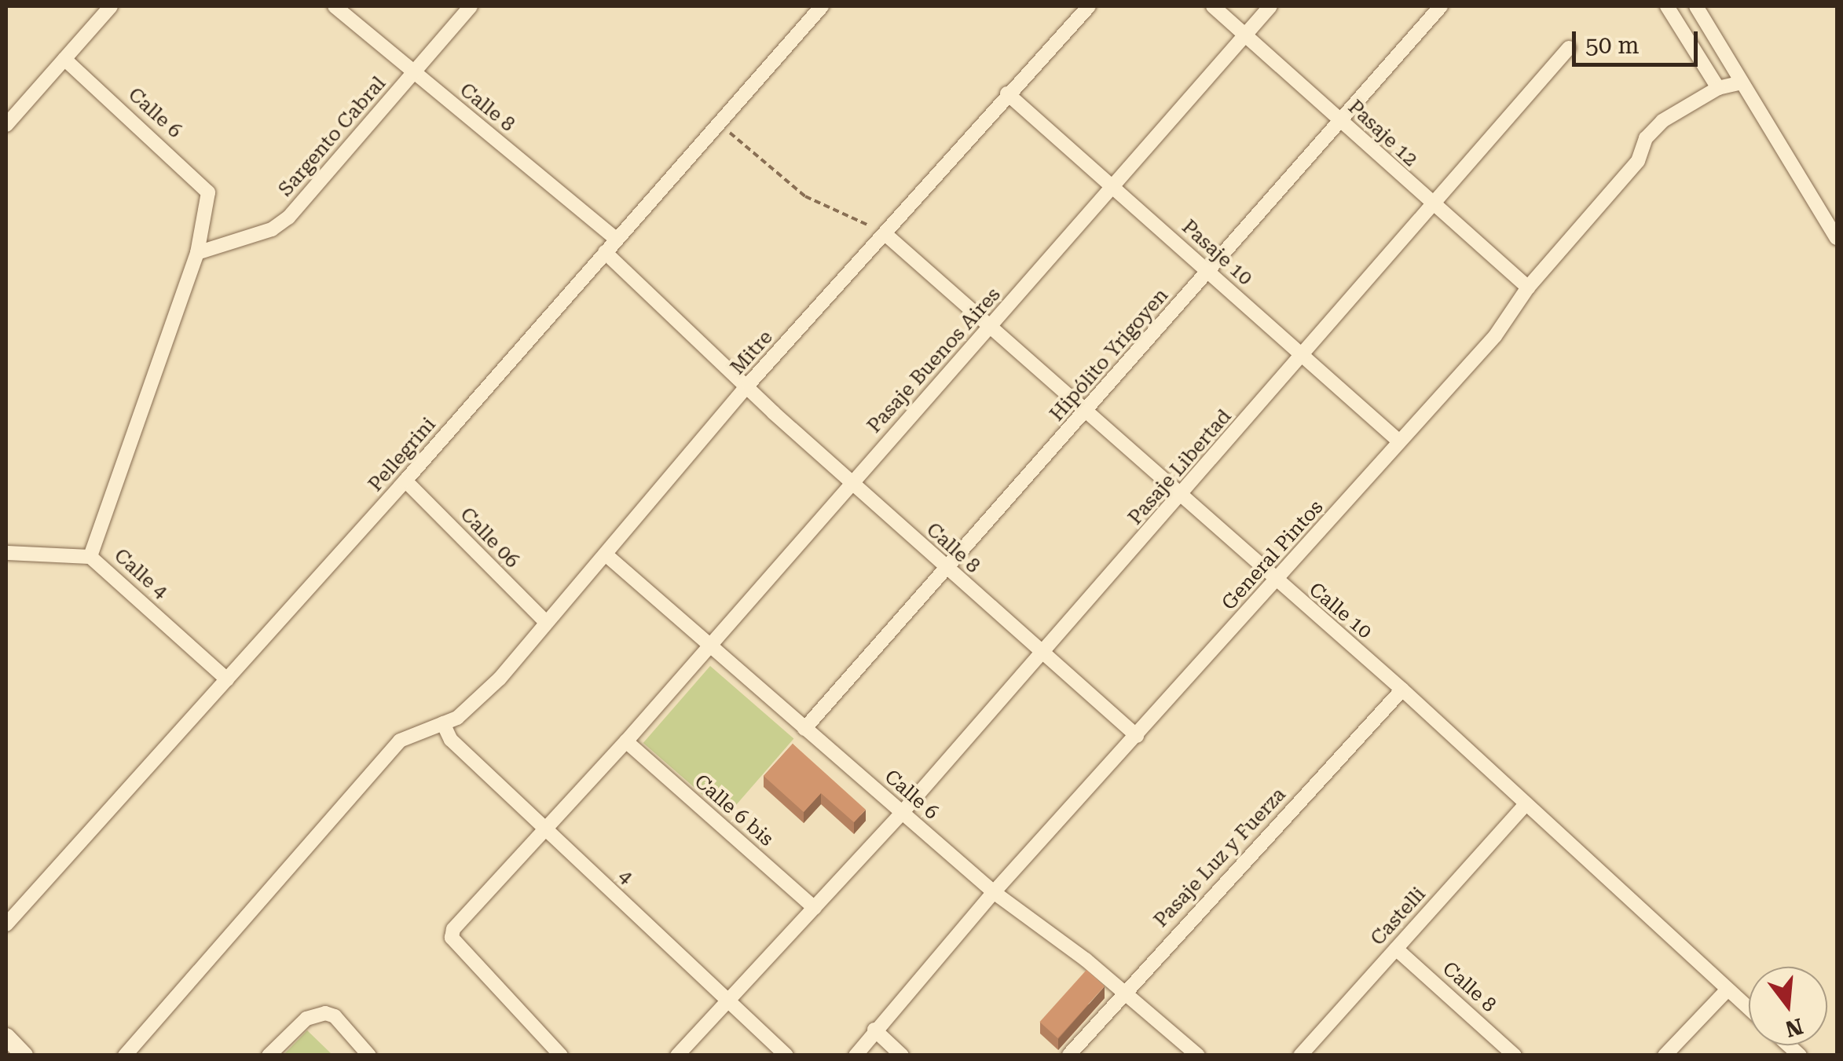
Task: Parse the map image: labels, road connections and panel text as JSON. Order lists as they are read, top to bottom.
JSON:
{
  "streets": {
    "street": [
      "Calle 8",
      "Calle 6",
      "Pasaje 12",
      "Sargento Cabral",
      "Pasaje 10",
      "Mitre",
      "Hipólito Yrigoyen",
      "Pasaje Buenos Aires",
      "Pellegrini",
      "Pasaje Libertad",
      "Calle 06",
      "General Pintos",
      "Calle 4",
      "Calle 10",
      "Calle 6 bis",
      "Pasaje Luz y Fuerza",
      "4",
      "Castelli"
    ]
  },
  "crossings": [
    ["Calle 8", "Sargento Cabral"],
    ["Calle 8", "Mitre"],
    ["Calle 8", "Hipólito Yrigoyen"],
    ["Calle 8", "Pasaje Buenos Aires"],
    ["Calle 8", "Pellegrini"],
    ["Calle 8", "Pasaje Libertad"],
    ["Calle 8", "General Pintos"],
    ["Calle 8", "Castelli"],
    ["Calle 6", "Sargento Cabral"],
    ["Calle 6", "Mitre"],
    ["Calle 6", "Hipólito Yrigoyen"],
    ["Calle 6", "Pasaje Buenos Aires"],
    ["Calle 6", "Pasaje Libertad"],
    ["Calle 6", "General Pintos"],
    ["Calle 6", "Pasaje Luz y Fuerza"],
    ["Pasaje 12", "Hipólito Yrigoyen"],
    ["Pasaje 12", "Pasaje Buenos Aires"],
    ["Pasaje 12", "Pasaje Libertad"],
    ["Pasaje 12", "General Pintos"],
    ["Pasaje 10", "Mitre"],
    ["Pasaje 10", "Hipólito Yrigoyen"],
    ["Pasaje 10", "Pasaje Buenos Aires"],
    ["Pasaje 10", "Pasaje Libertad"],
    ["Pasaje 10", "General Pintos"],
    ["Mitre", "Calle 06"],
    ["Mitre", "Calle 10"],
    ["Mitre", "4"],
    ["Hipólito Yrigoyen", "Calle 10"],
    ["Pasaje Buenos Aires", "Calle 10"],
    ["Pasaje Buenos Aires", "Calle 6 bis"],
    ["Pasaje Buenos Aires", "4"],
    ["Pellegrini", "Calle 06"],
    ["Pellegrini", "Calle 4"],
    ["Pasaje Libertad", "Calle 10"],
    ["Pasaje Libertad", "Calle 6 bis"],
    ["Pasaje Libertad", "4"],
    ["General Pintos", "Calle 10"],
    ["Calle 10", "Pasaje Luz y Fuerza"],
    ["Calle 10", "Castelli"]
  ],
  "scale_bar": "50 m",
  "north": "bottom"
}
